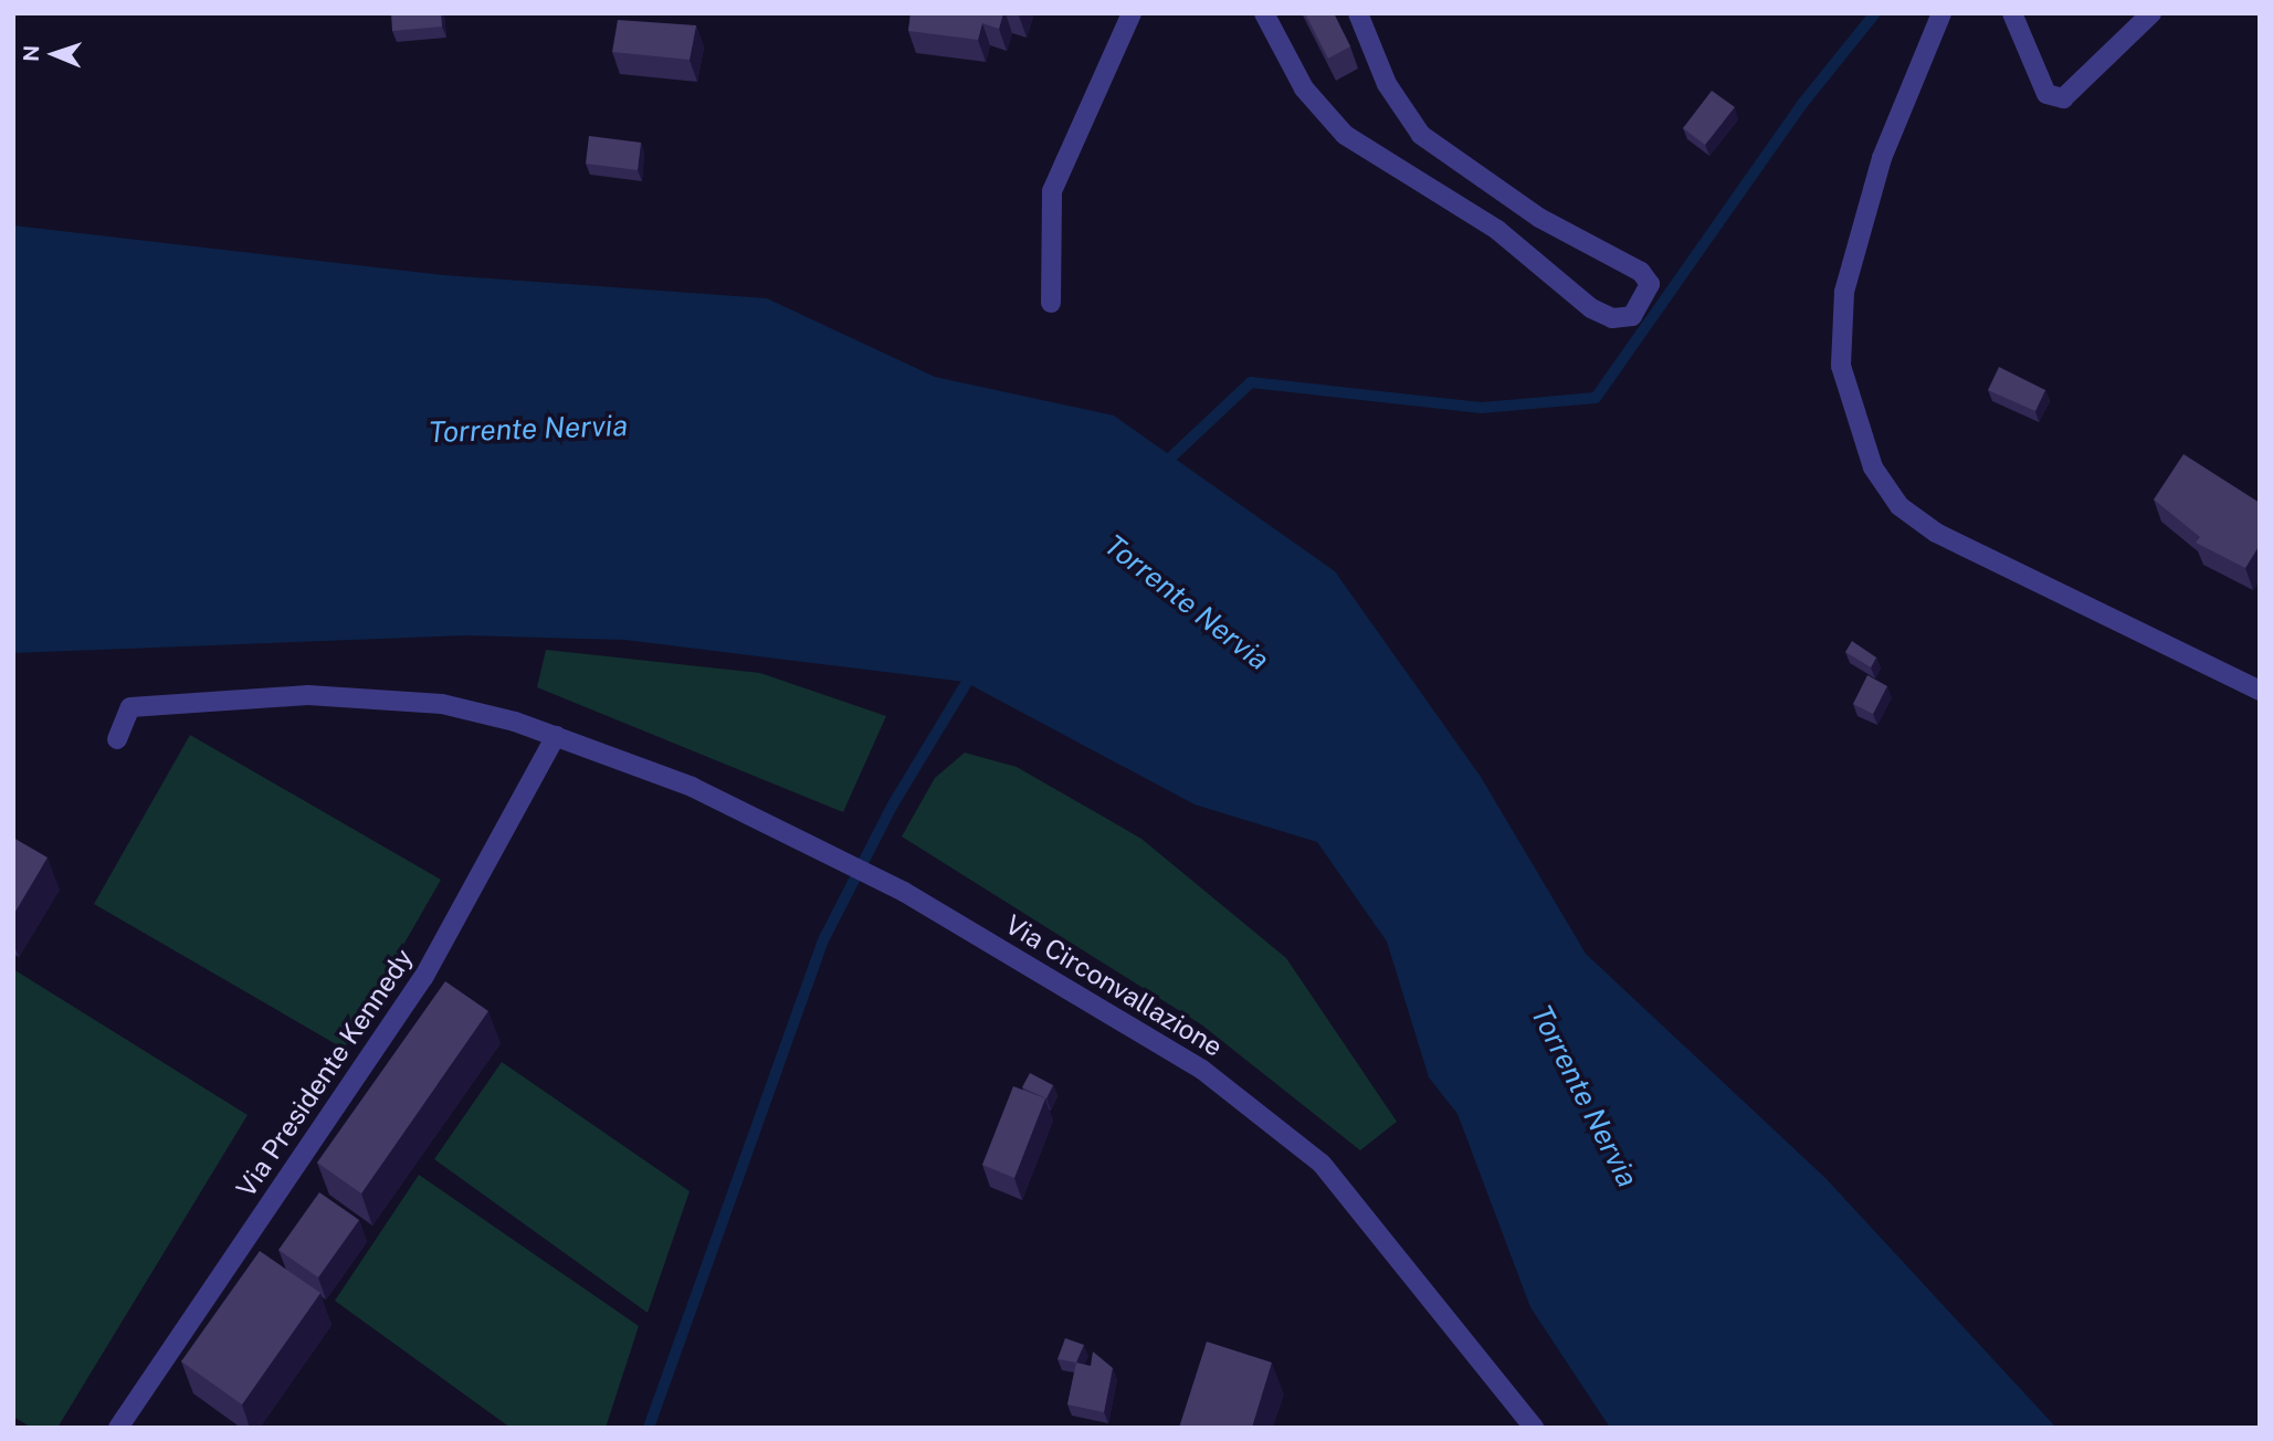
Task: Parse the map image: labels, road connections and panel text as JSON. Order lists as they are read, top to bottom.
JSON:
{
  "streets": {
    "street": ["Via Circonvallazione", "Via Presidente Kennedy"]
  },
  "crossings": [
    ["Via Circonvallazione", "Via Presidente Kennedy"]
  ],
  "water": ["Torrente Nervia"],
  "north": "left"
}
